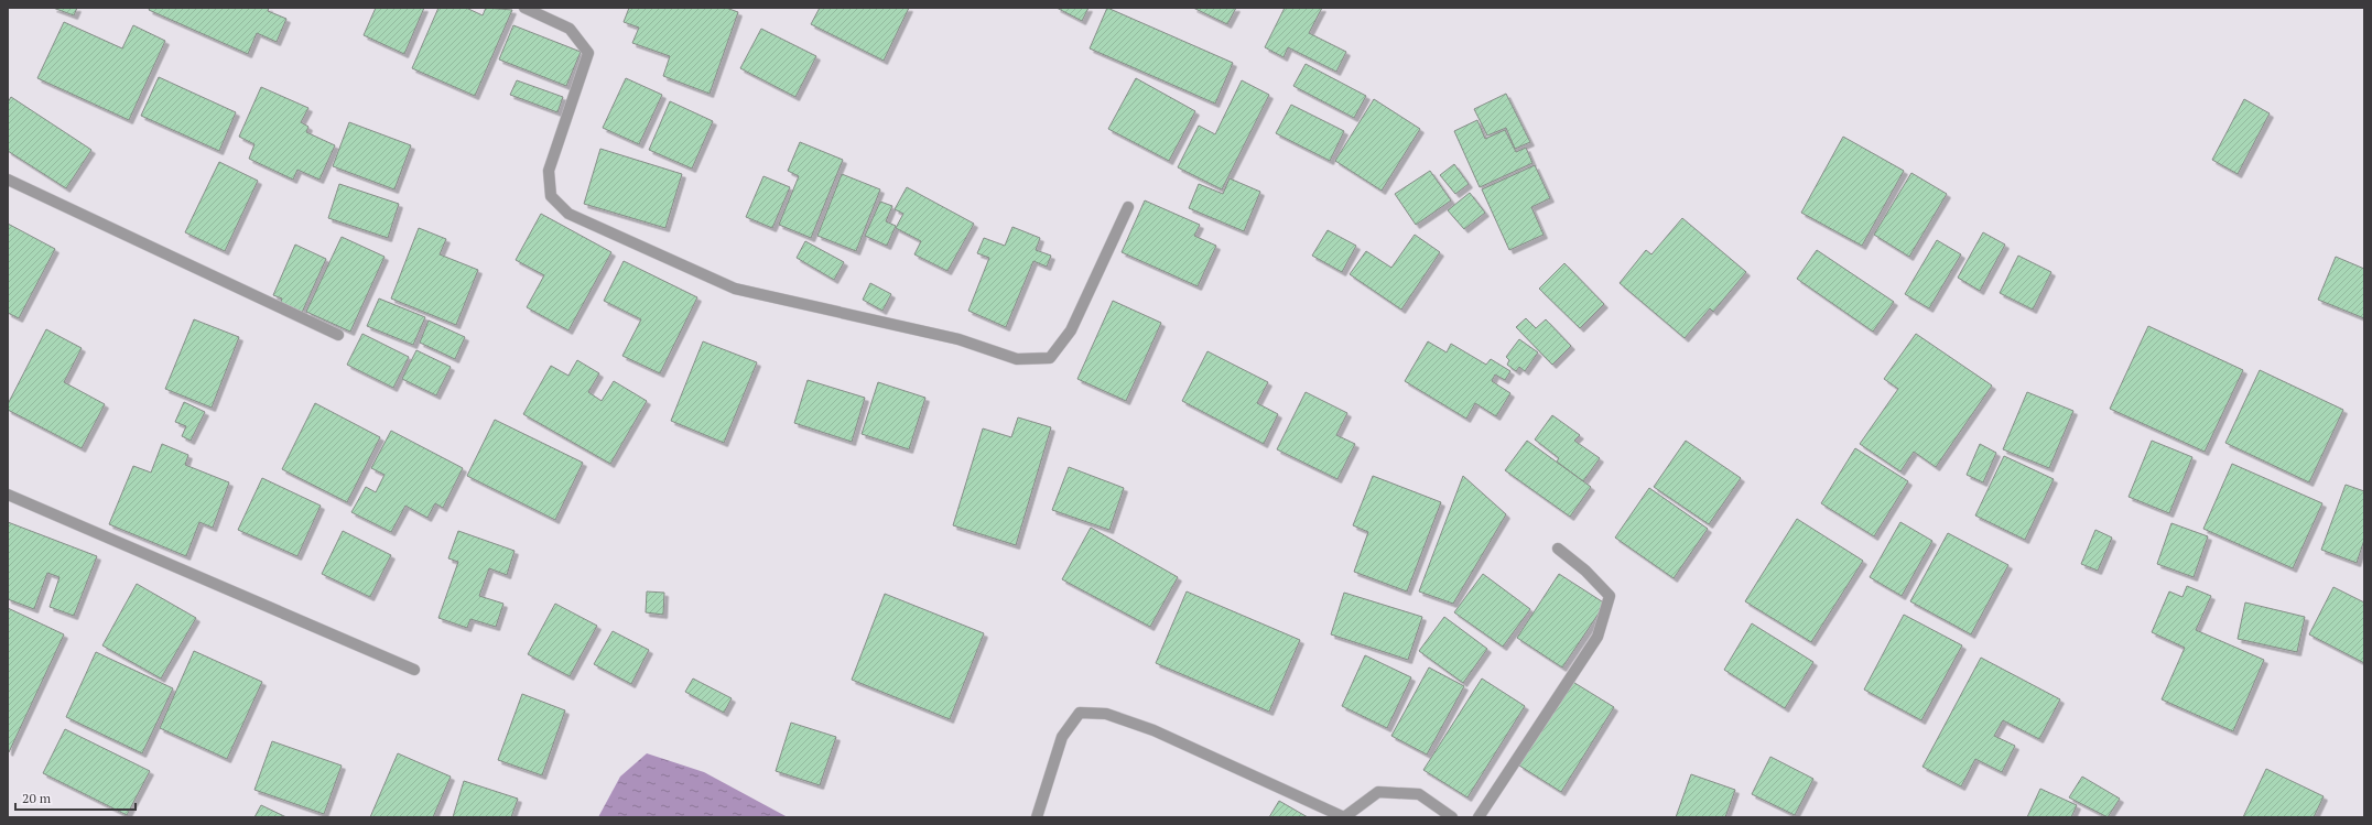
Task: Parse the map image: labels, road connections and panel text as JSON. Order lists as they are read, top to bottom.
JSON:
{
  "scale_bar": "20 m"
}
